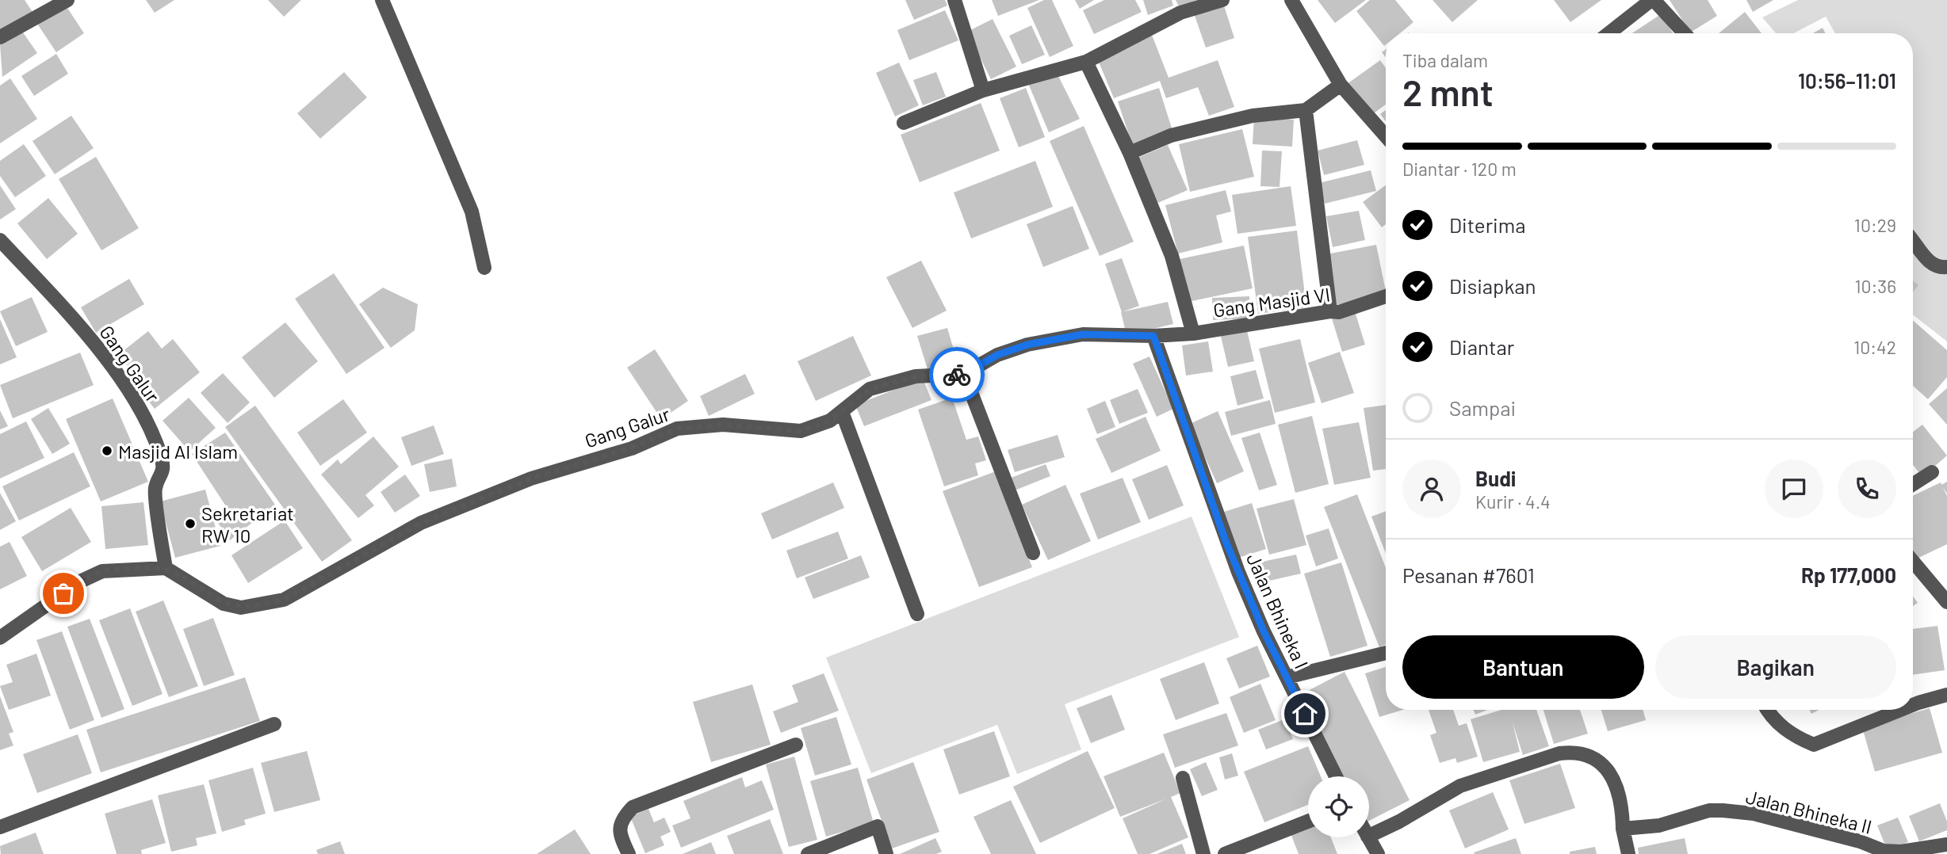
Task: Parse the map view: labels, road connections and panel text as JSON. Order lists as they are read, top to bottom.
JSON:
{
  "streets": {
    "street": [
      "Gang Masjid VI",
      "Gang Galur",
      "Jalan Bhineka I",
      "Jalan Bhineka II"
    ]
  },
  "crossings": [
    ["Gang Masjid VI", "Gang Galur"],
    ["Gang Masjid VI", "Jalan Bhineka I"],
    ["Gang Galur", "Jalan Bhineka I"]
  ],
  "places": ["Masjid Al Islam", "Sekretariat RW 10"],
  "page": {
    "heading": ["2 mnt", "Tiba dalam", "10:56–11:01"],
    "panel": [
      "Budi",
      "Kurir · 4.4",
      "Pesanan #7601",
      "Rp 177,000"
    ],
    "bar": "Diantar · 120 m",
    "list": [
      ["Diterima", "10:29"],
      ["Disiapkan", "10:36"],
      ["Diantar", "10:42"],
      "Sampai"
    ],
    "buttons": ["Bantuan", "Bagikan"]
  }
}
